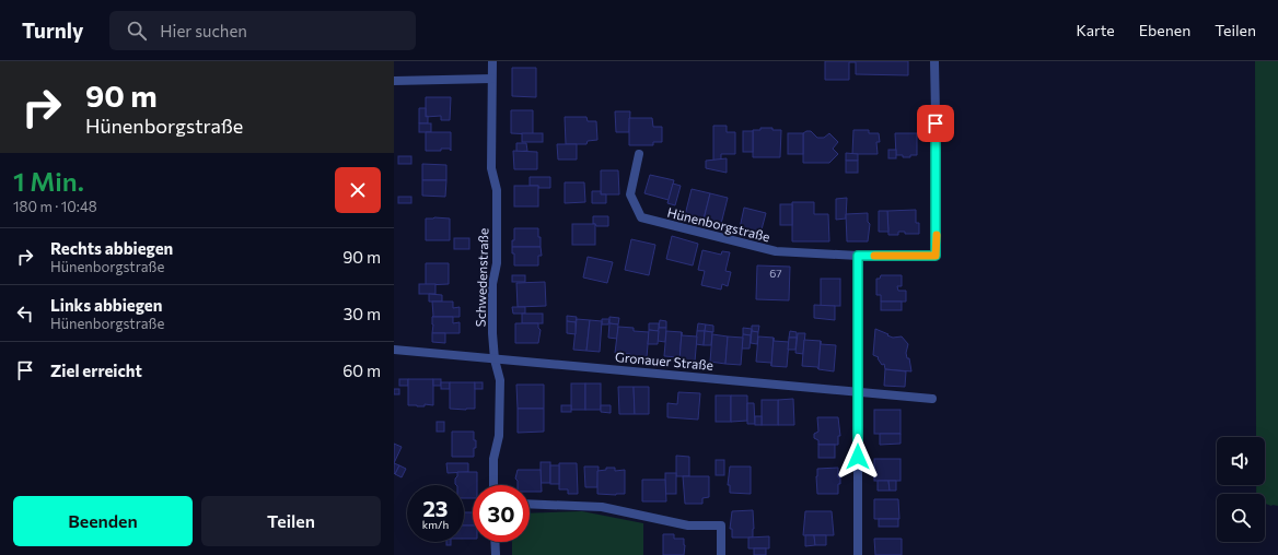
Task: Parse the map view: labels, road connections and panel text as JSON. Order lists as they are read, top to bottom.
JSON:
{
  "streets": {
    "street": ["Hünenborgstraße", "Schwedenstraße", "Gronauer Straße"]
  },
  "crossings": [
    ["Schwedenstraße", "Gronauer Straße"]
  ],
  "house_numbers": ["67"],
  "page": {
    "header": "Turnly",
    "search": "Hier suchen",
    "nav": ["Karte", "Ebenen", "Teilen"],
    "turn": ["90 m", "Hünenborgstraße"],
    "heading": ["1 Min.", "180 m · 10:48"],
    "list": [
      {
        "name": "Rechts abbiegen",
        "note": "Hünenborgstraße",
        "value": "90 m"
      },
      {
        "name": "Links abbiegen",
        "note": "Hünenborgstraße",
        "value": "30 m"
      },
      {
        "name": "Ziel erreicht",
        "value": "60 m"
      }
    ],
    "speed": "23 km/h",
    "limit": "30",
    "buttons": ["Beenden", "Teilen"]
  }
}
